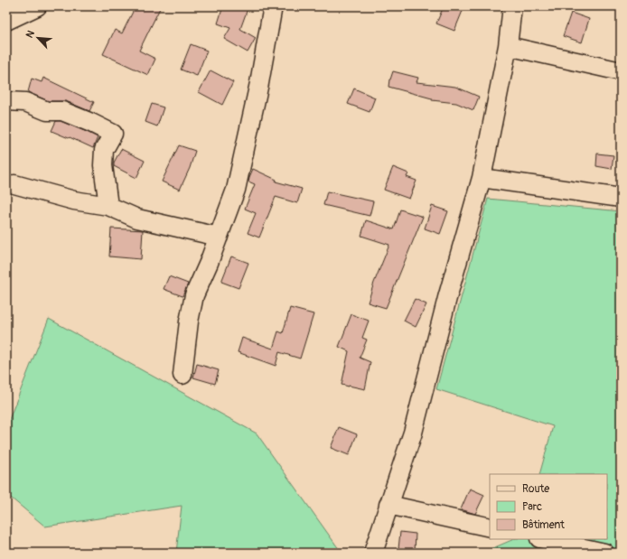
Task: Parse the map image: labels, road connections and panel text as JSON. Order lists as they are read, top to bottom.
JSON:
{
  "legend": ["Route", "Parc", "Bâtiment"],
  "north": "top left"
}
